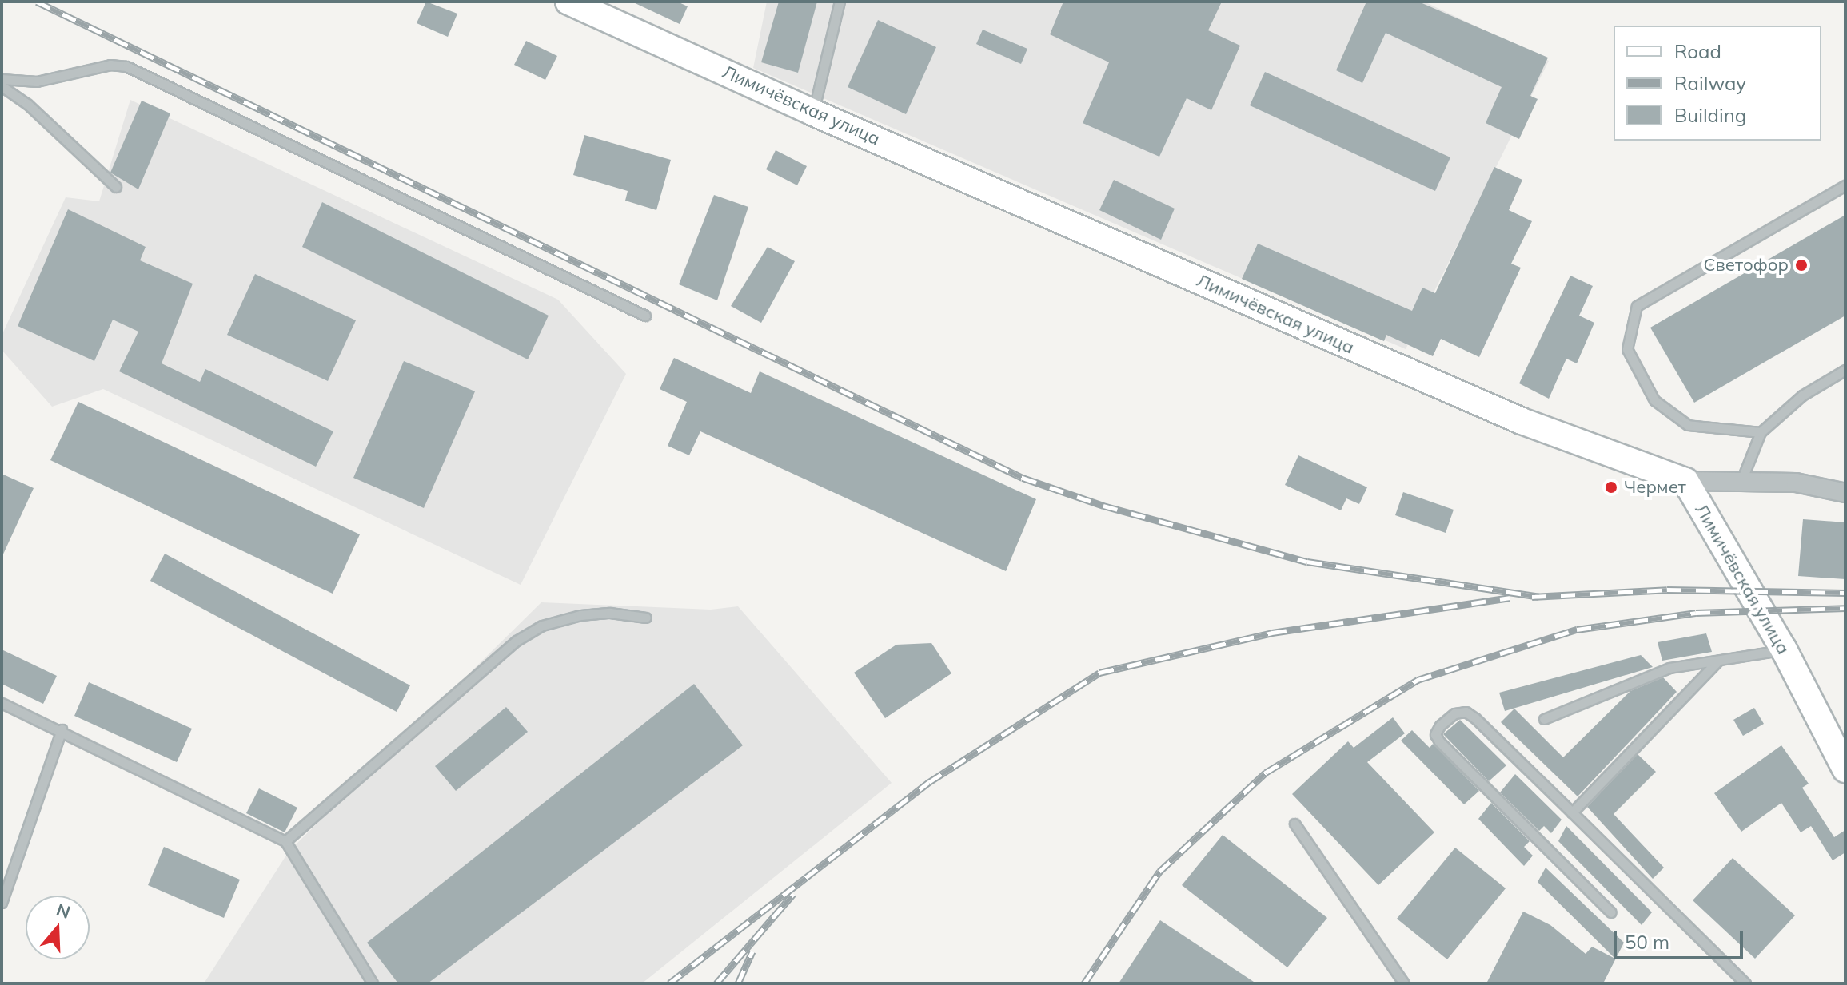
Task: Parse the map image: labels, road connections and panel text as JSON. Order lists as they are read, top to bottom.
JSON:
{
  "streets": {
    "main road": ["Лимичёвская улица"]
  },
  "places": ["Светофор", "Чермет"],
  "legend": ["Road", "Railway", "Building"],
  "scale_bar": "50 m",
  "north": "top"
}
